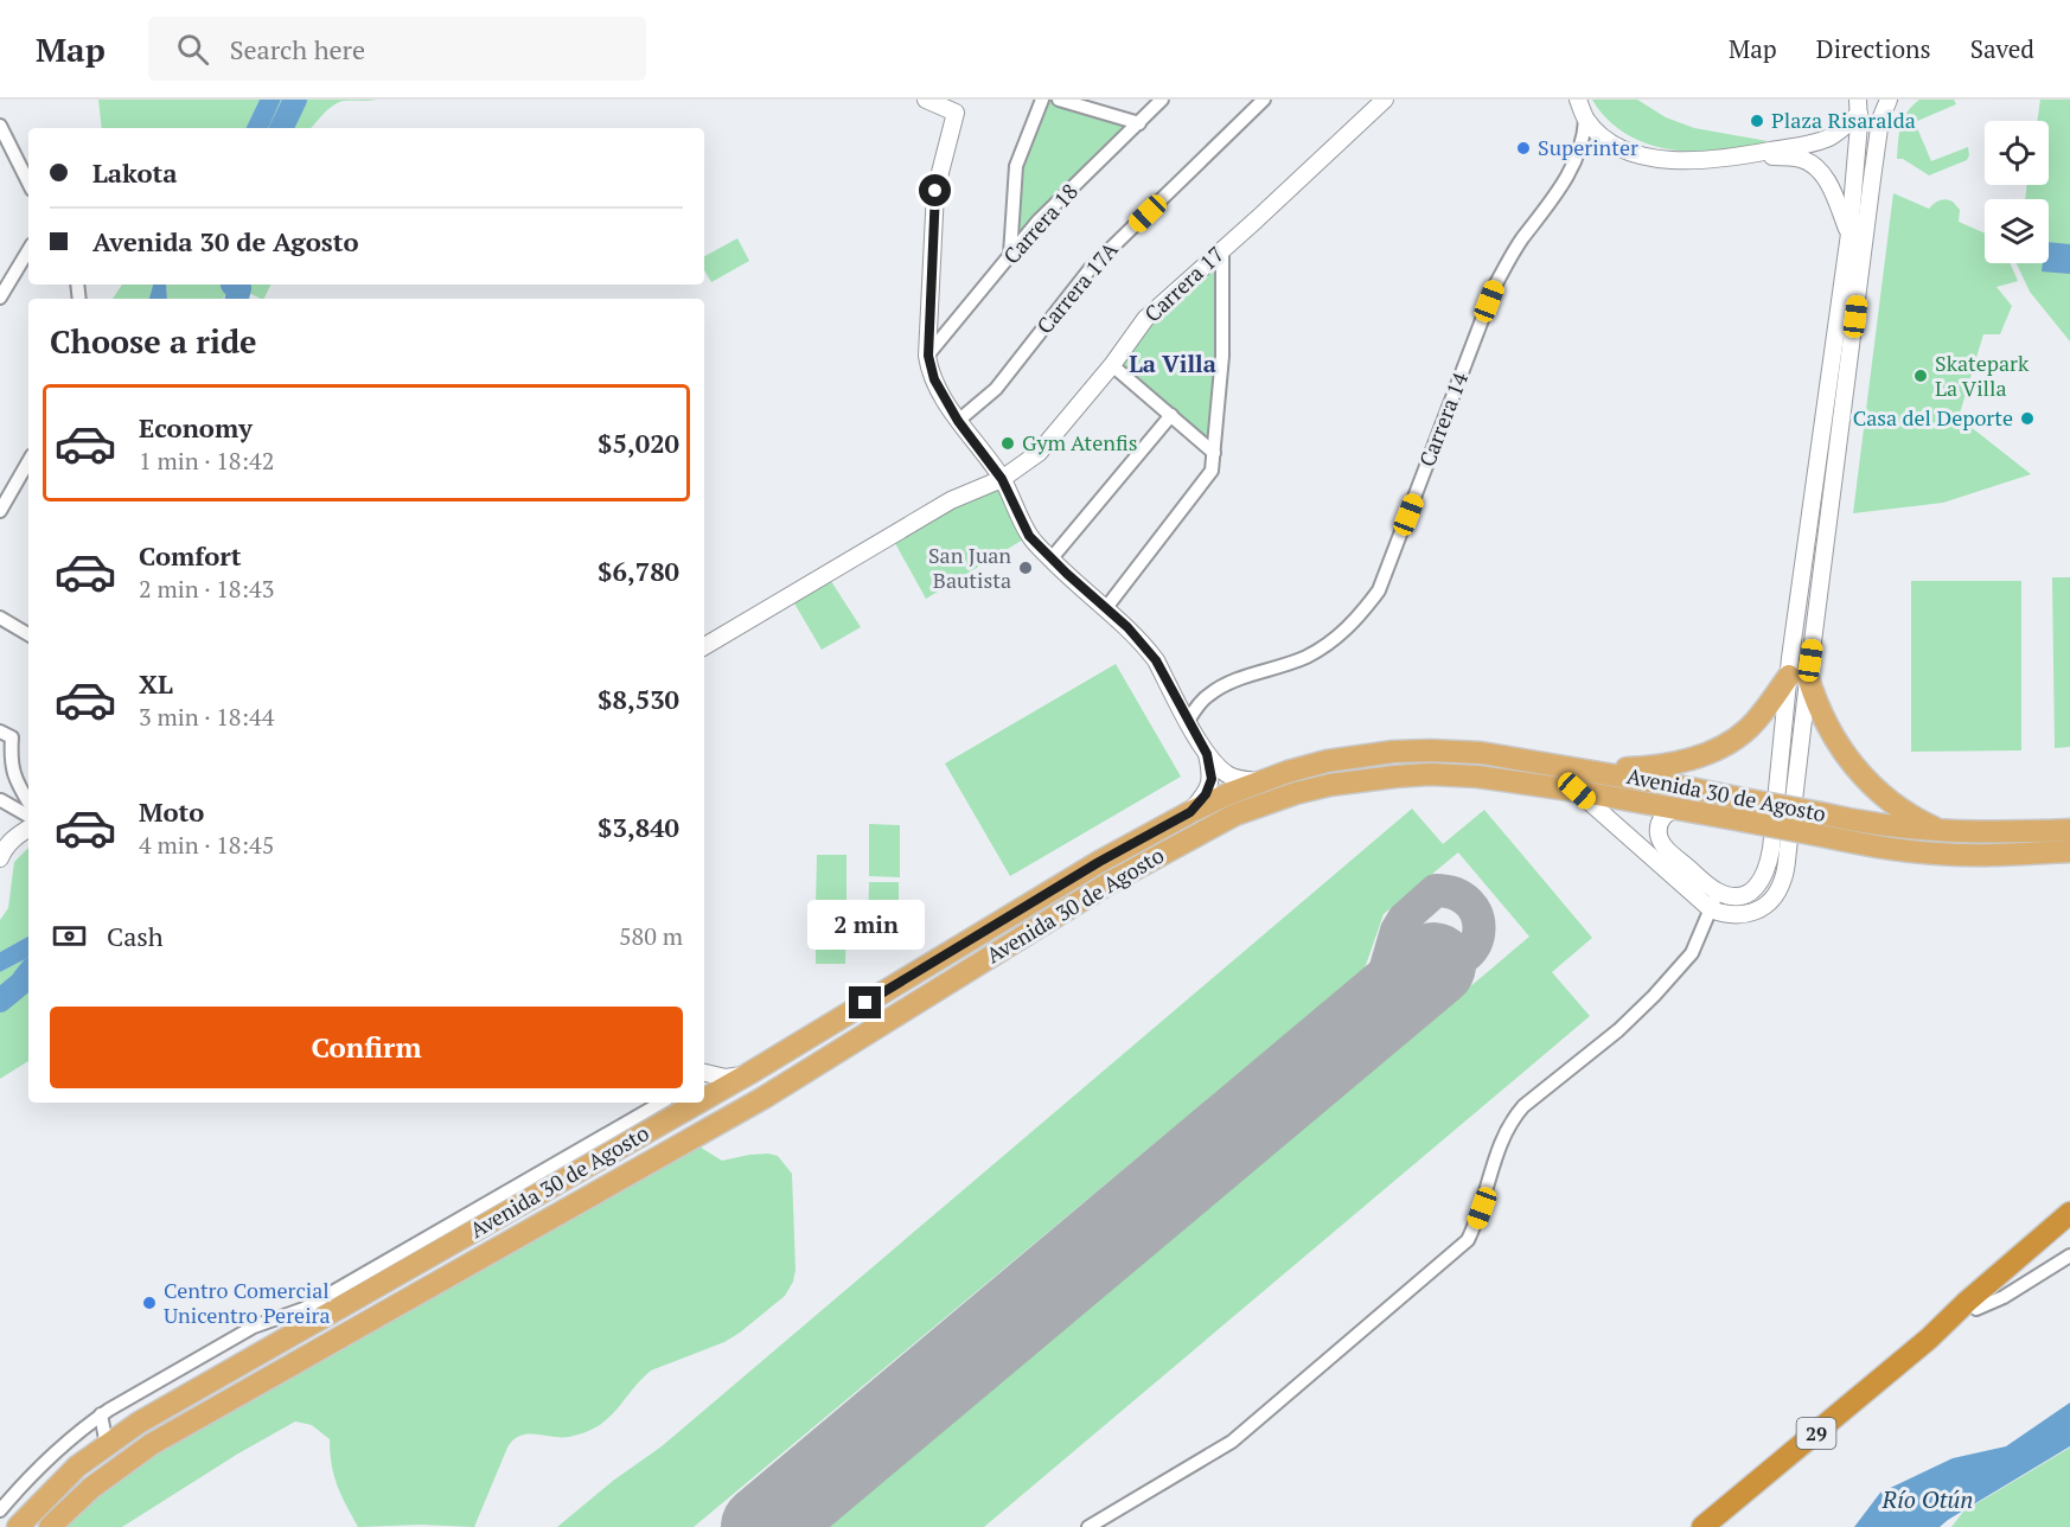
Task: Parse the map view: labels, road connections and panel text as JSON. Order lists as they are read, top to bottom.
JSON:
{
  "streets": {
    "highway": ["29"],
    "main road": ["Avenida 30 de Agosto"],
    "street": [
      "Carrera 18",
      "Carrera 17",
      "Carrera 17A",
      "Carrera 14"
    ]
  },
  "districts": ["La Villa"],
  "water": ["Río Otún"],
  "places": [
    "Plaza Risaralda",
    "Superinter",
    "Skatepark La Villa",
    "Casa del Deporte",
    "Gym Atenfis",
    "San Juan Bautista",
    "Centro Comercial Unicentro Pereira"
  ],
  "page": {
    "header": "Map",
    "search": "Search here",
    "nav": ["Map", "Directions", "Saved"],
    "banner": ["Lakota", "Avenida 30 de Agosto"],
    "heading": "Choose a ride",
    "list": [
      {
        "name": "Economy",
        "note": "1 min · 18:42",
        "value": "$5,020"
      },
      {
        "name": "Comfort",
        "note": "2 min · 18:43",
        "value": "$6,780"
      },
      {
        "name": "XL",
        "note": "3 min · 18:44",
        "value": "$8,530"
      },
      {
        "name": "Moto",
        "note": "4 min · 18:45",
        "value": "$3,840"
      }
    ],
    "pay": ["Cash", "580 m"],
    "bubble": "2 min",
    "buttons": "Confirm"
  }
}
